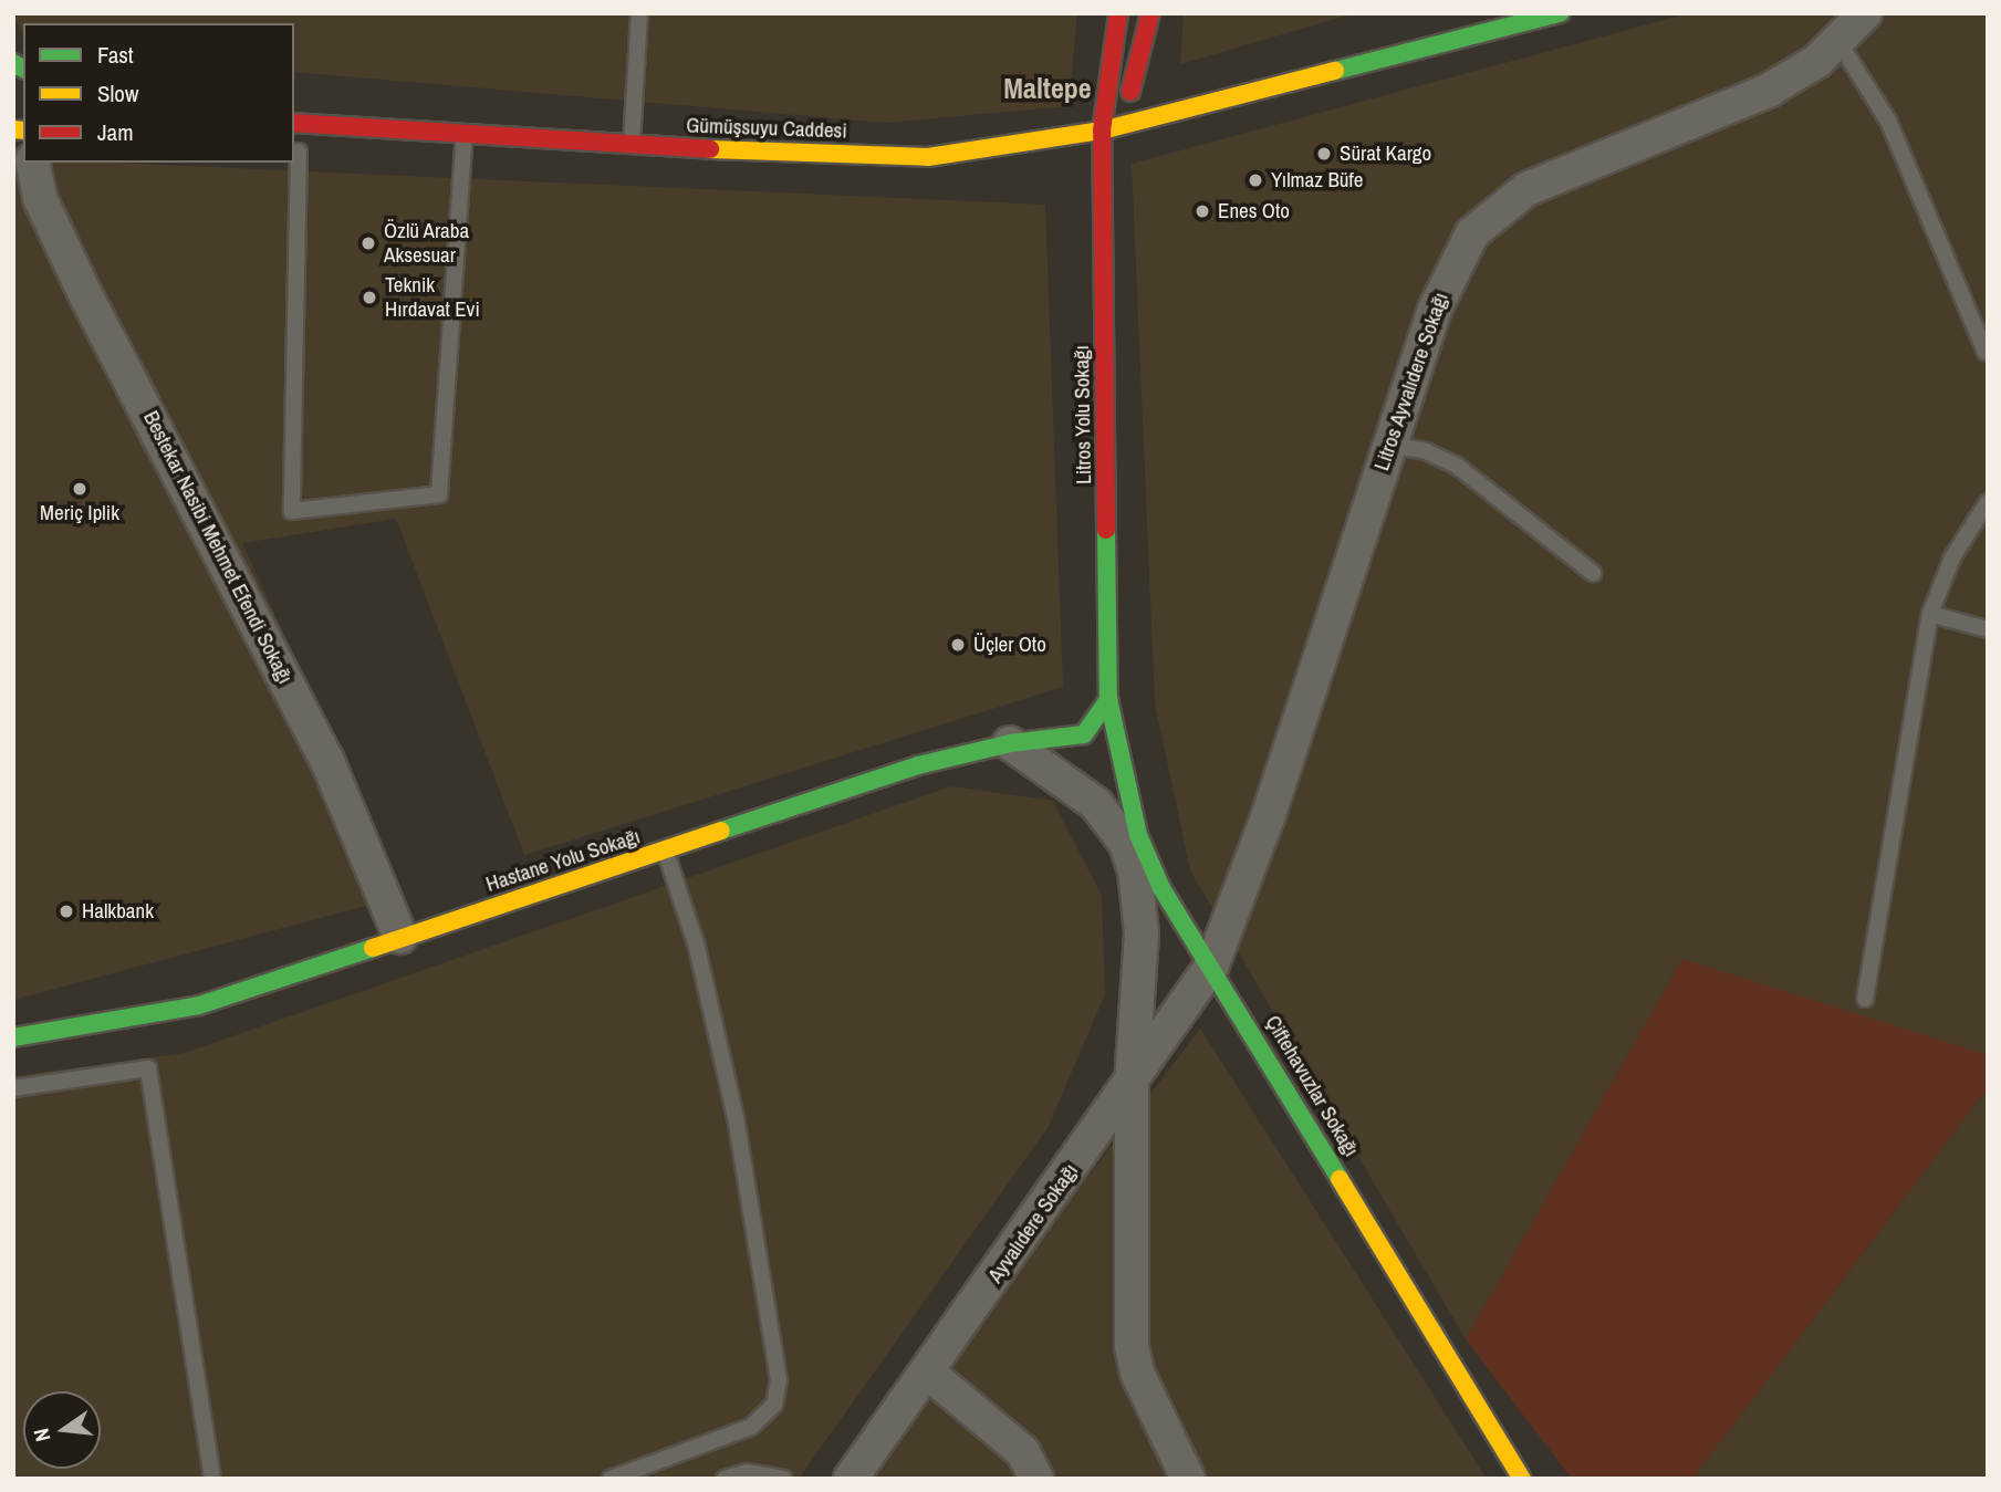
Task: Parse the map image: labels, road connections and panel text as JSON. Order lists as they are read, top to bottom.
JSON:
{
  "streets": {
    "main road": [
      "Gümüşsuyu Caddesi",
      "Litros Yolu Sokağı",
      "Hastane Yolu Sokağı",
      "Çiftehavuzlar Sokağı"
    ],
    "street": ["Litros Ayvalıdere Sokağı", "Bestekar Nasibi Mehmet Efendi Sokağı", "Ayvalıdere Sokağı"]
  },
  "crossings": [
    ["Gümüşsuyu Caddesi", "Litros Yolu Sokağı"],
    ["Litros Ayvalıdere Sokağı", "Çiftehavuzlar Sokağı"],
    ["Litros Ayvalıdere Sokağı", "Ayvalıdere Sokağı"],
    ["Litros Yolu Sokağı", "Hastane Yolu Sokağı"],
    ["Litros Yolu Sokağı", "Çiftehavuzlar Sokağı"],
    ["Bestekar Nasibi Mehmet Efendi Sokağı", "Hastane Yolu Sokağı"],
    ["Hastane Yolu Sokağı", "Çiftehavuzlar Sokağı"],
    ["Çiftehavuzlar Sokağı", "Ayvalıdere Sokağı"]
  ],
  "districts": ["Maltepe"],
  "places": [
    "Sürat Kargo",
    "Yılmaz Büfe",
    "Enes Oto",
    "Özlü Araba Aksesuar",
    "Teknik Hırdavat Evi",
    "Meriç Iplik",
    "Üçler Oto",
    "Halkbank"
  ],
  "legend": ["Fast", "Slow", "Jam"],
  "north": "left"
}
